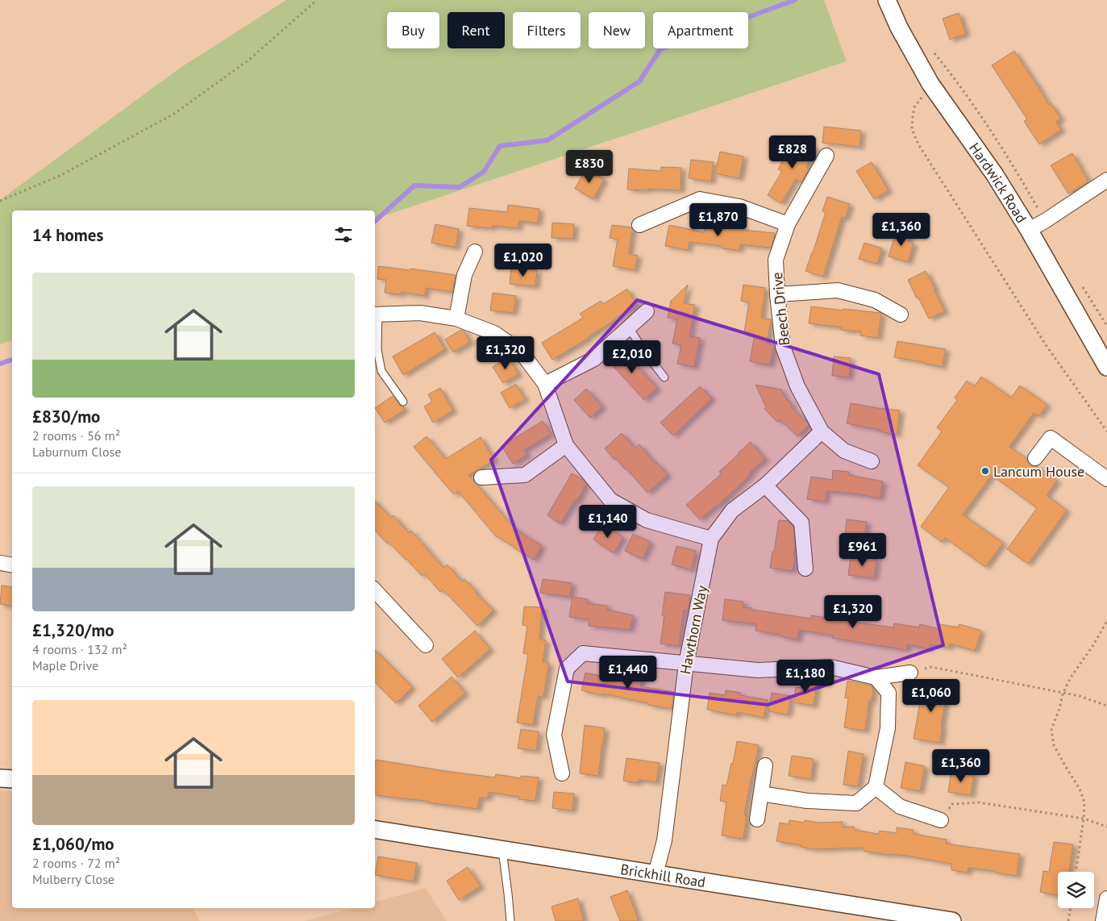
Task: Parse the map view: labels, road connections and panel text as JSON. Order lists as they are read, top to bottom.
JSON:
{
  "streets": {
    "street": [
      "Hardwick Road",
      "Beech Drive",
      "Hawthorn Way",
      "Brickhill Road"
    ]
  },
  "crossings": [
    ["Beech Drive", "Hawthorn Way"],
    ["Hawthorn Way", "Brickhill Road"]
  ],
  "places": ["Lancum House"],
  "page": {
    "chip": [
      "Buy",
      "Rent",
      "Filters",
      "New",
      "Apartment"
    ],
    "price": [
      "£828",
      "£830",
      "£1,870",
      "£1,360",
      "£1,020",
      "£1,320",
      "£2,010",
      "£1,140",
      "£961",
      "£1,320",
      "£1,440",
      "£1,180",
      "£1,060",
      "£1,360"
    ],
    "heading": "14 homes",
    "list": [
      {
        "name": "£830/mo",
        "note": "2 rooms · 56 m² · Laburnum Close"
      },
      {
        "name": "£1,320/mo",
        "note": "4 rooms · 132 m² · Maple Drive"
      },
      {
        "name": "£1,060/mo",
        "note": "2 rooms · 72 m² · Mulberry Close"
      }
    ]
  }
}
